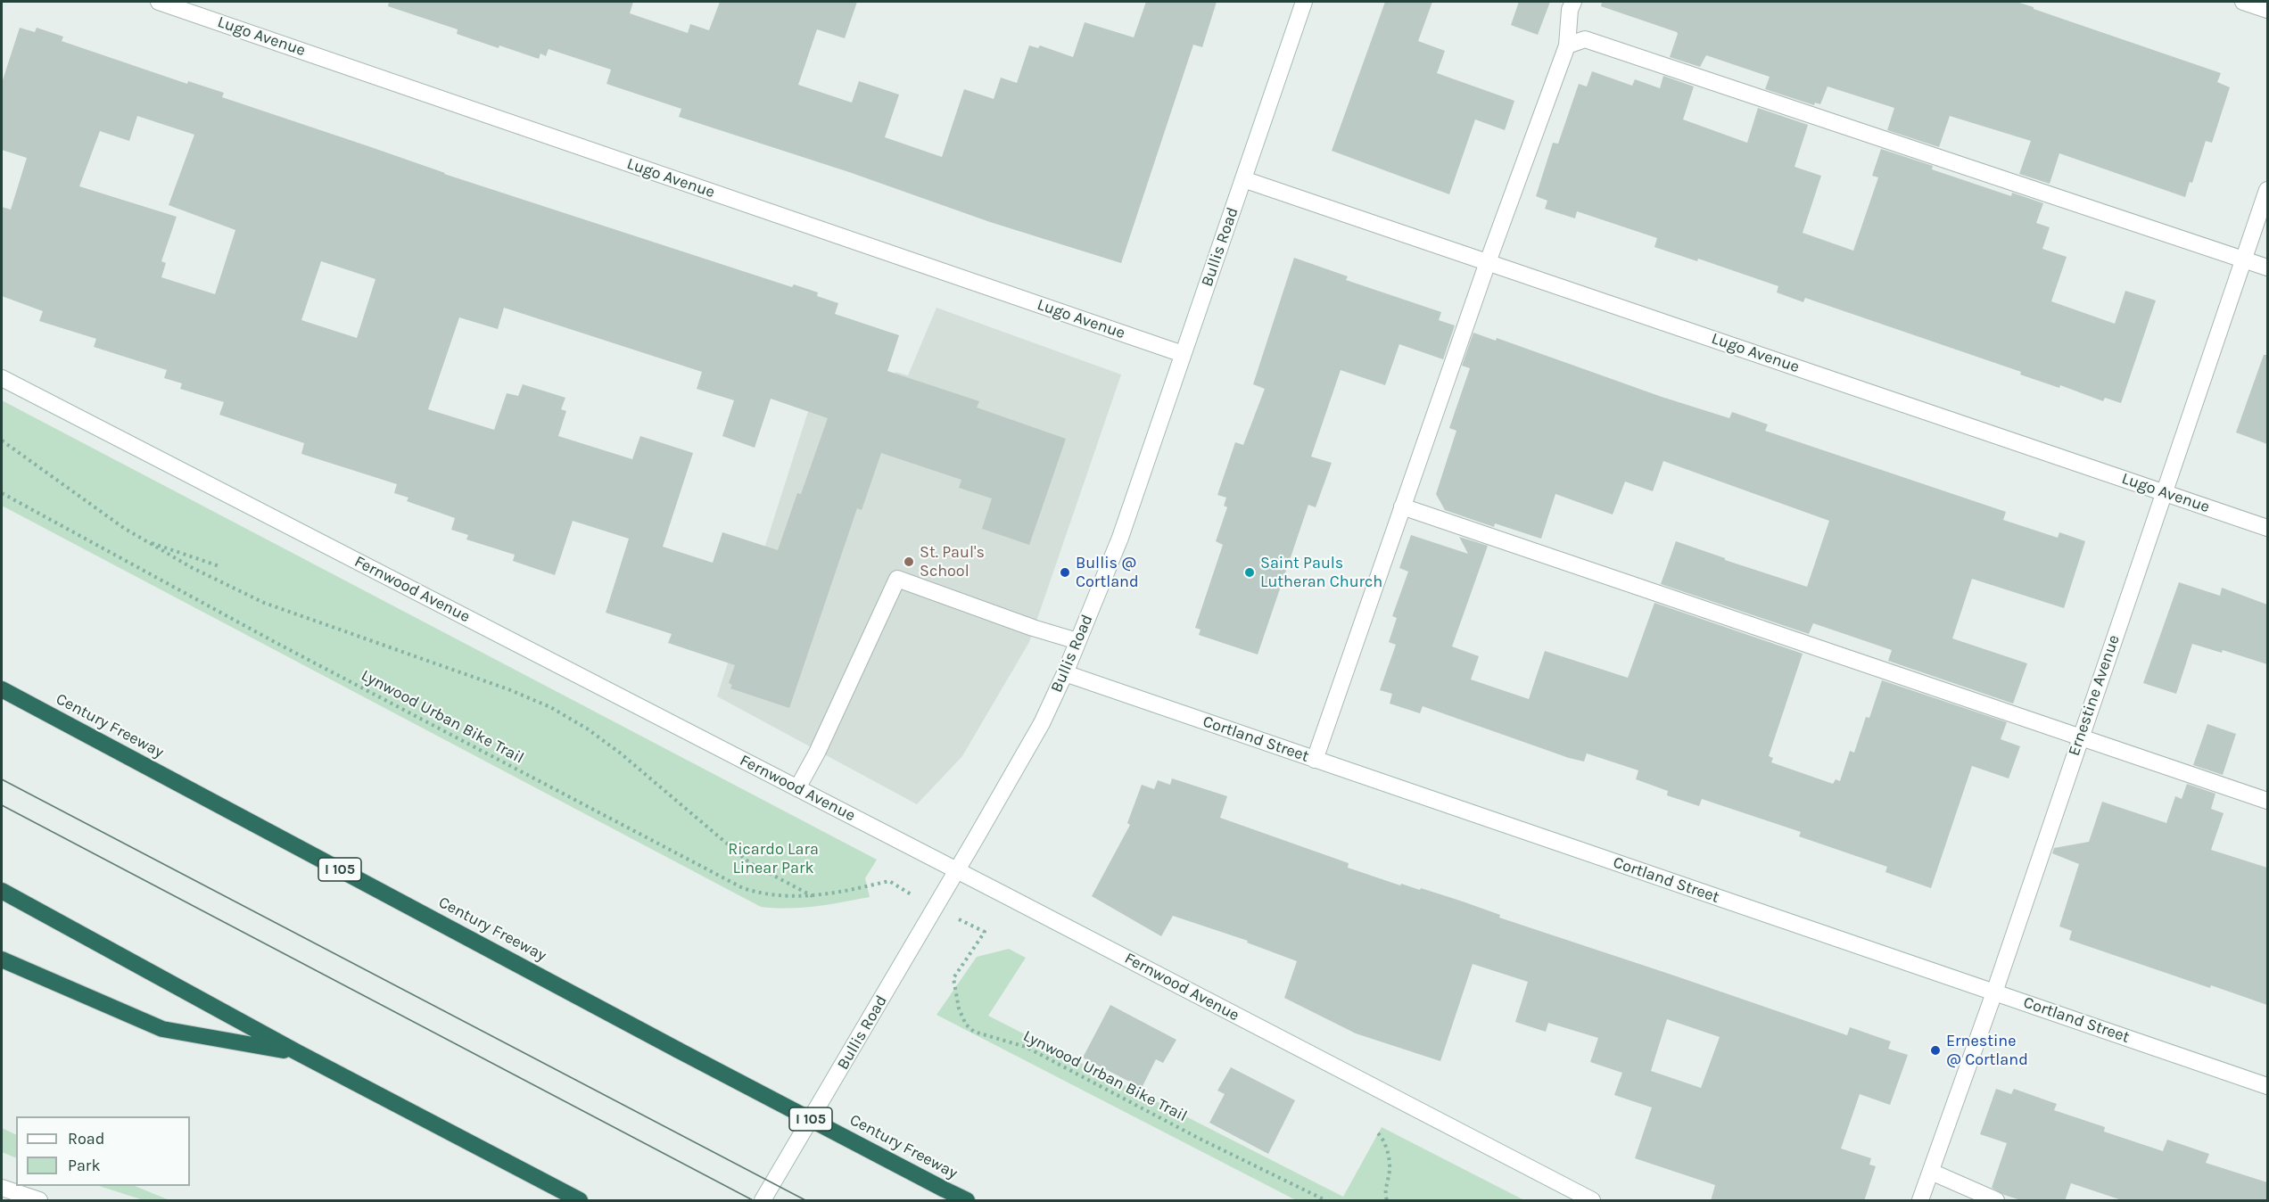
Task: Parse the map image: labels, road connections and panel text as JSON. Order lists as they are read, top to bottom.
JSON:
{
  "streets": {
    "highway": ["Century Freeway", "I 105"],
    "street": [
      "Lugo Avenue",
      "Bullis Road",
      "Fernwood Avenue",
      "Ernestine Avenue",
      "Cortland Street"
    ],
    "path": ["Lynwood Urban Bike Trail"]
  },
  "crossings": [
    ["Lugo Avenue", "Bullis Road"],
    ["Lugo Avenue", "Ernestine Avenue"],
    ["Bullis Road", "Fernwood Avenue"],
    ["Bullis Road", "Cortland Street"],
    ["Ernestine Avenue", "Cortland Street"]
  ],
  "parks": ["Ricardo Lara Linear Park"],
  "places": [
    "St. Paul's School",
    "Bullis @ Cortland",
    "Saint Pauls Lutheran Church",
    "Ernestine @ Cortland"
  ],
  "legend": ["Road", "Park"]
}
